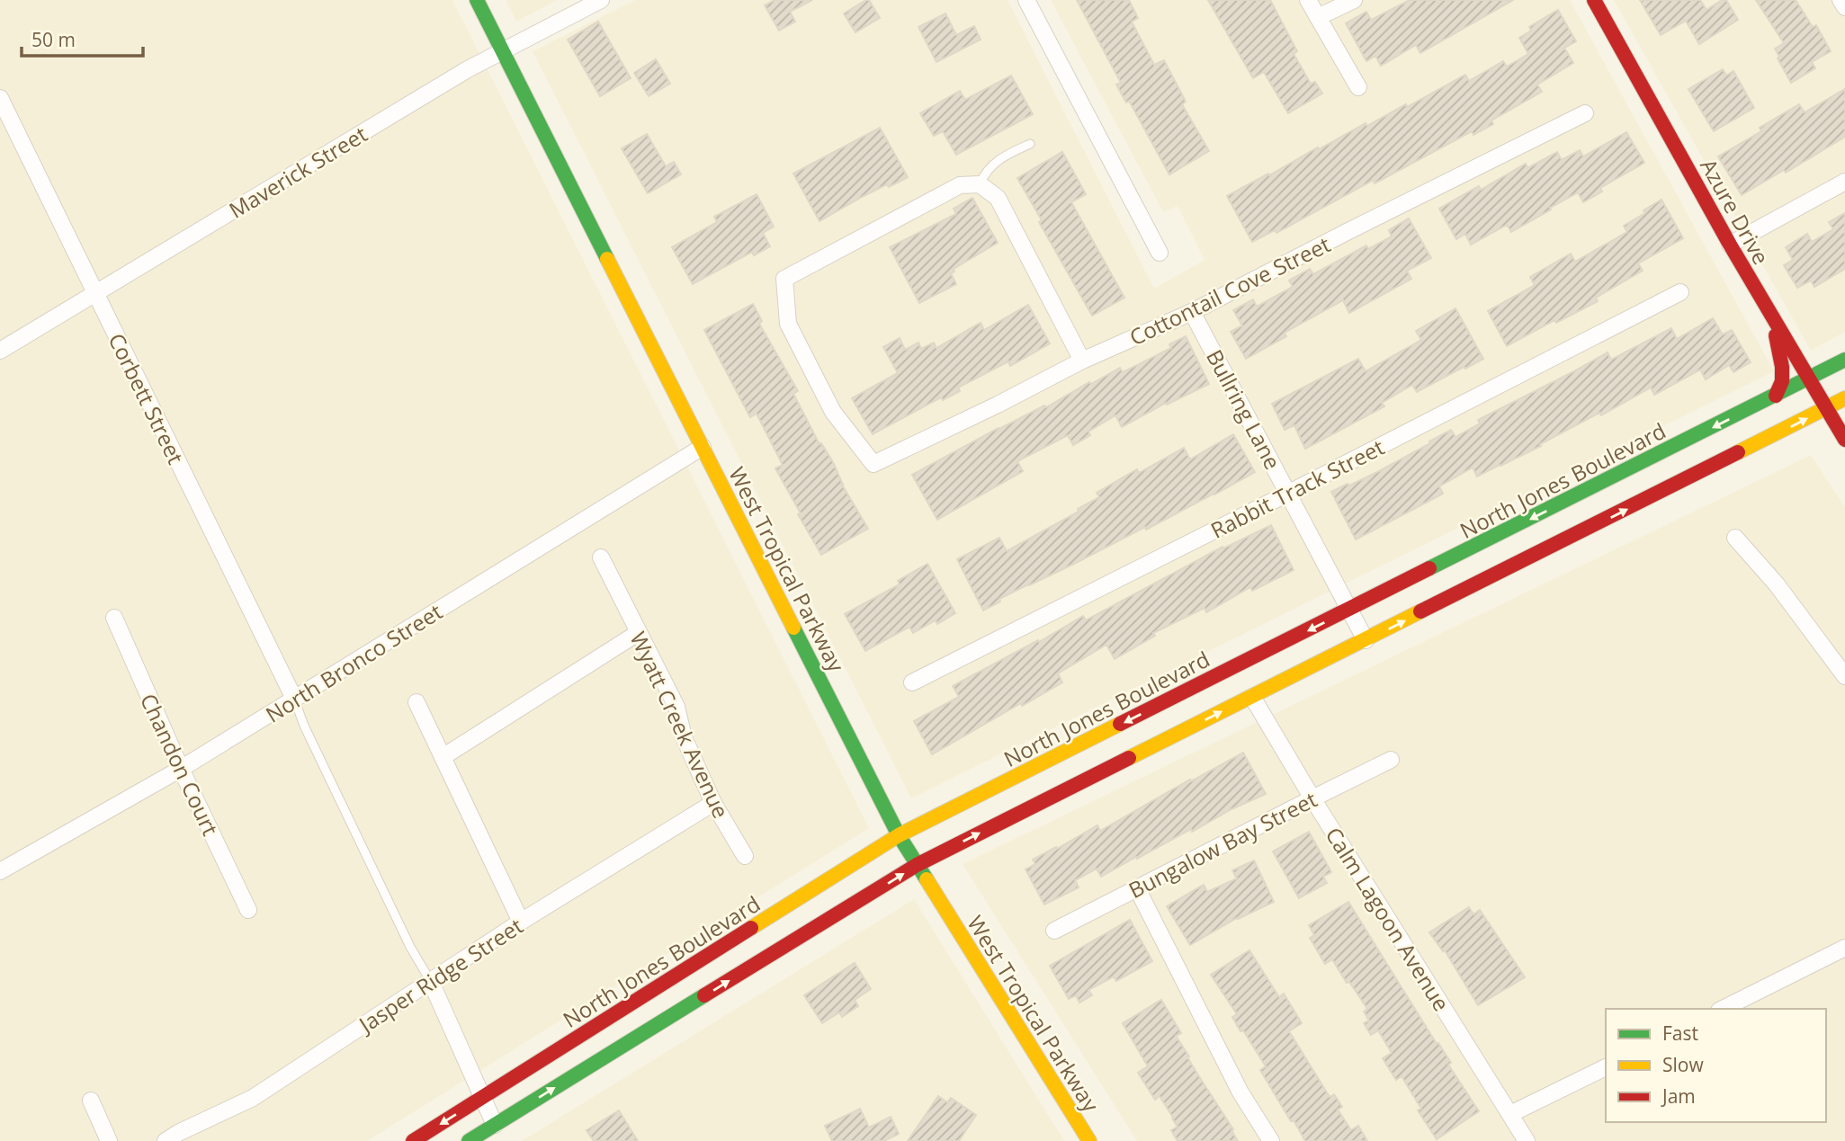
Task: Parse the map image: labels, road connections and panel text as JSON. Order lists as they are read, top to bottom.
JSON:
{
  "streets": {
    "main road": ["Azure Drive", "North Jones Boulevard", "West Tropical Parkway"],
    "street": [
      "Maverick Street",
      "Cottontail Cove Street",
      "Corbett Street",
      "Bullring Lane",
      "Rabbit Track Street",
      "North Bronco Street",
      "Wyatt Creek Avenue",
      "Chandon Court",
      "Bungalow Bay Street",
      "Calm Lagoon Avenue",
      "Jasper Ridge Street"
    ]
  },
  "crossings": [
    ["Maverick Street", "Corbett Street"],
    ["Maverick Street", "West Tropical Parkway"],
    ["Azure Drive", "North Jones Boulevard"],
    ["Cottontail Cove Street", "Bullring Lane"],
    ["Corbett Street", "North Bronco Street"],
    ["Bullring Lane", "North Jones Boulevard"],
    ["Bullring Lane", "Rabbit Track Street"],
    ["North Jones Boulevard", "West Tropical Parkway"],
    ["West Tropical Parkway", "North Bronco Street"],
    ["North Bronco Street", "Chandon Court"],
    ["Wyatt Creek Avenue", "Jasper Ridge Street"],
    ["Bungalow Bay Street", "Calm Lagoon Avenue"]
  ],
  "legend": ["Fast", "Slow", "Jam"],
  "scale_bar": "50 m"
}
